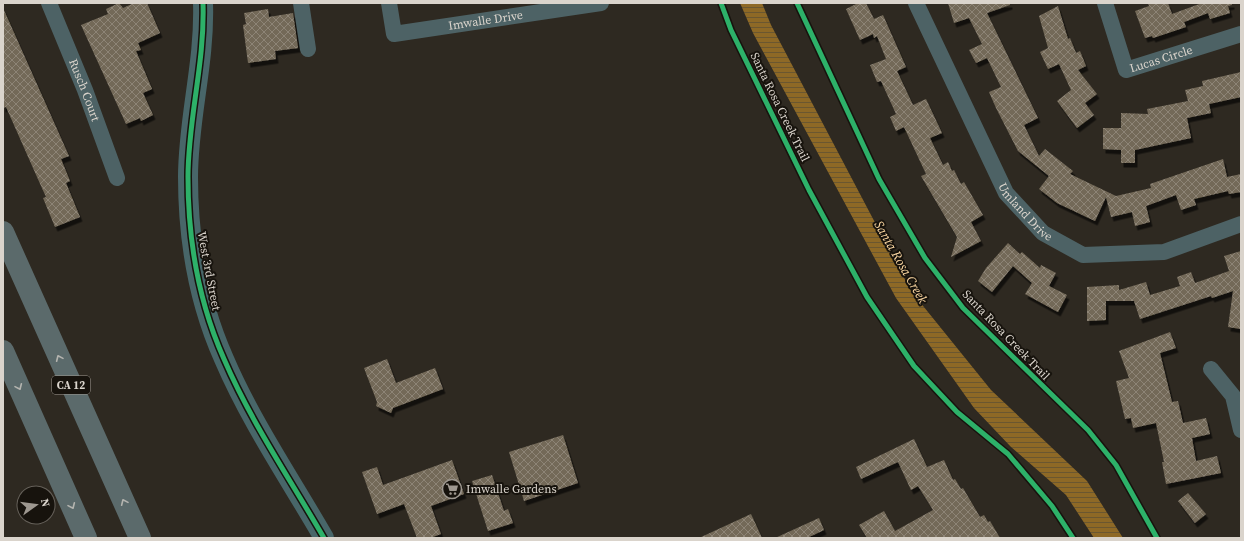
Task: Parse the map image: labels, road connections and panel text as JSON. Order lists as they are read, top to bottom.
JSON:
{
  "streets": {
    "highway": ["CA 12"],
    "main road": ["West 3rd Street"],
    "street": [
      "Imwalle Drive",
      "Lucas Circle",
      "Rusch Court",
      "Umland Drive"
    ],
    "cycle path": ["Santa Rosa Creek Trail"]
  },
  "water": ["Santa Rosa Creek"],
  "places": {
    "supermarket": ["Imwalle Gardens"]
  },
  "north": "right"
}
